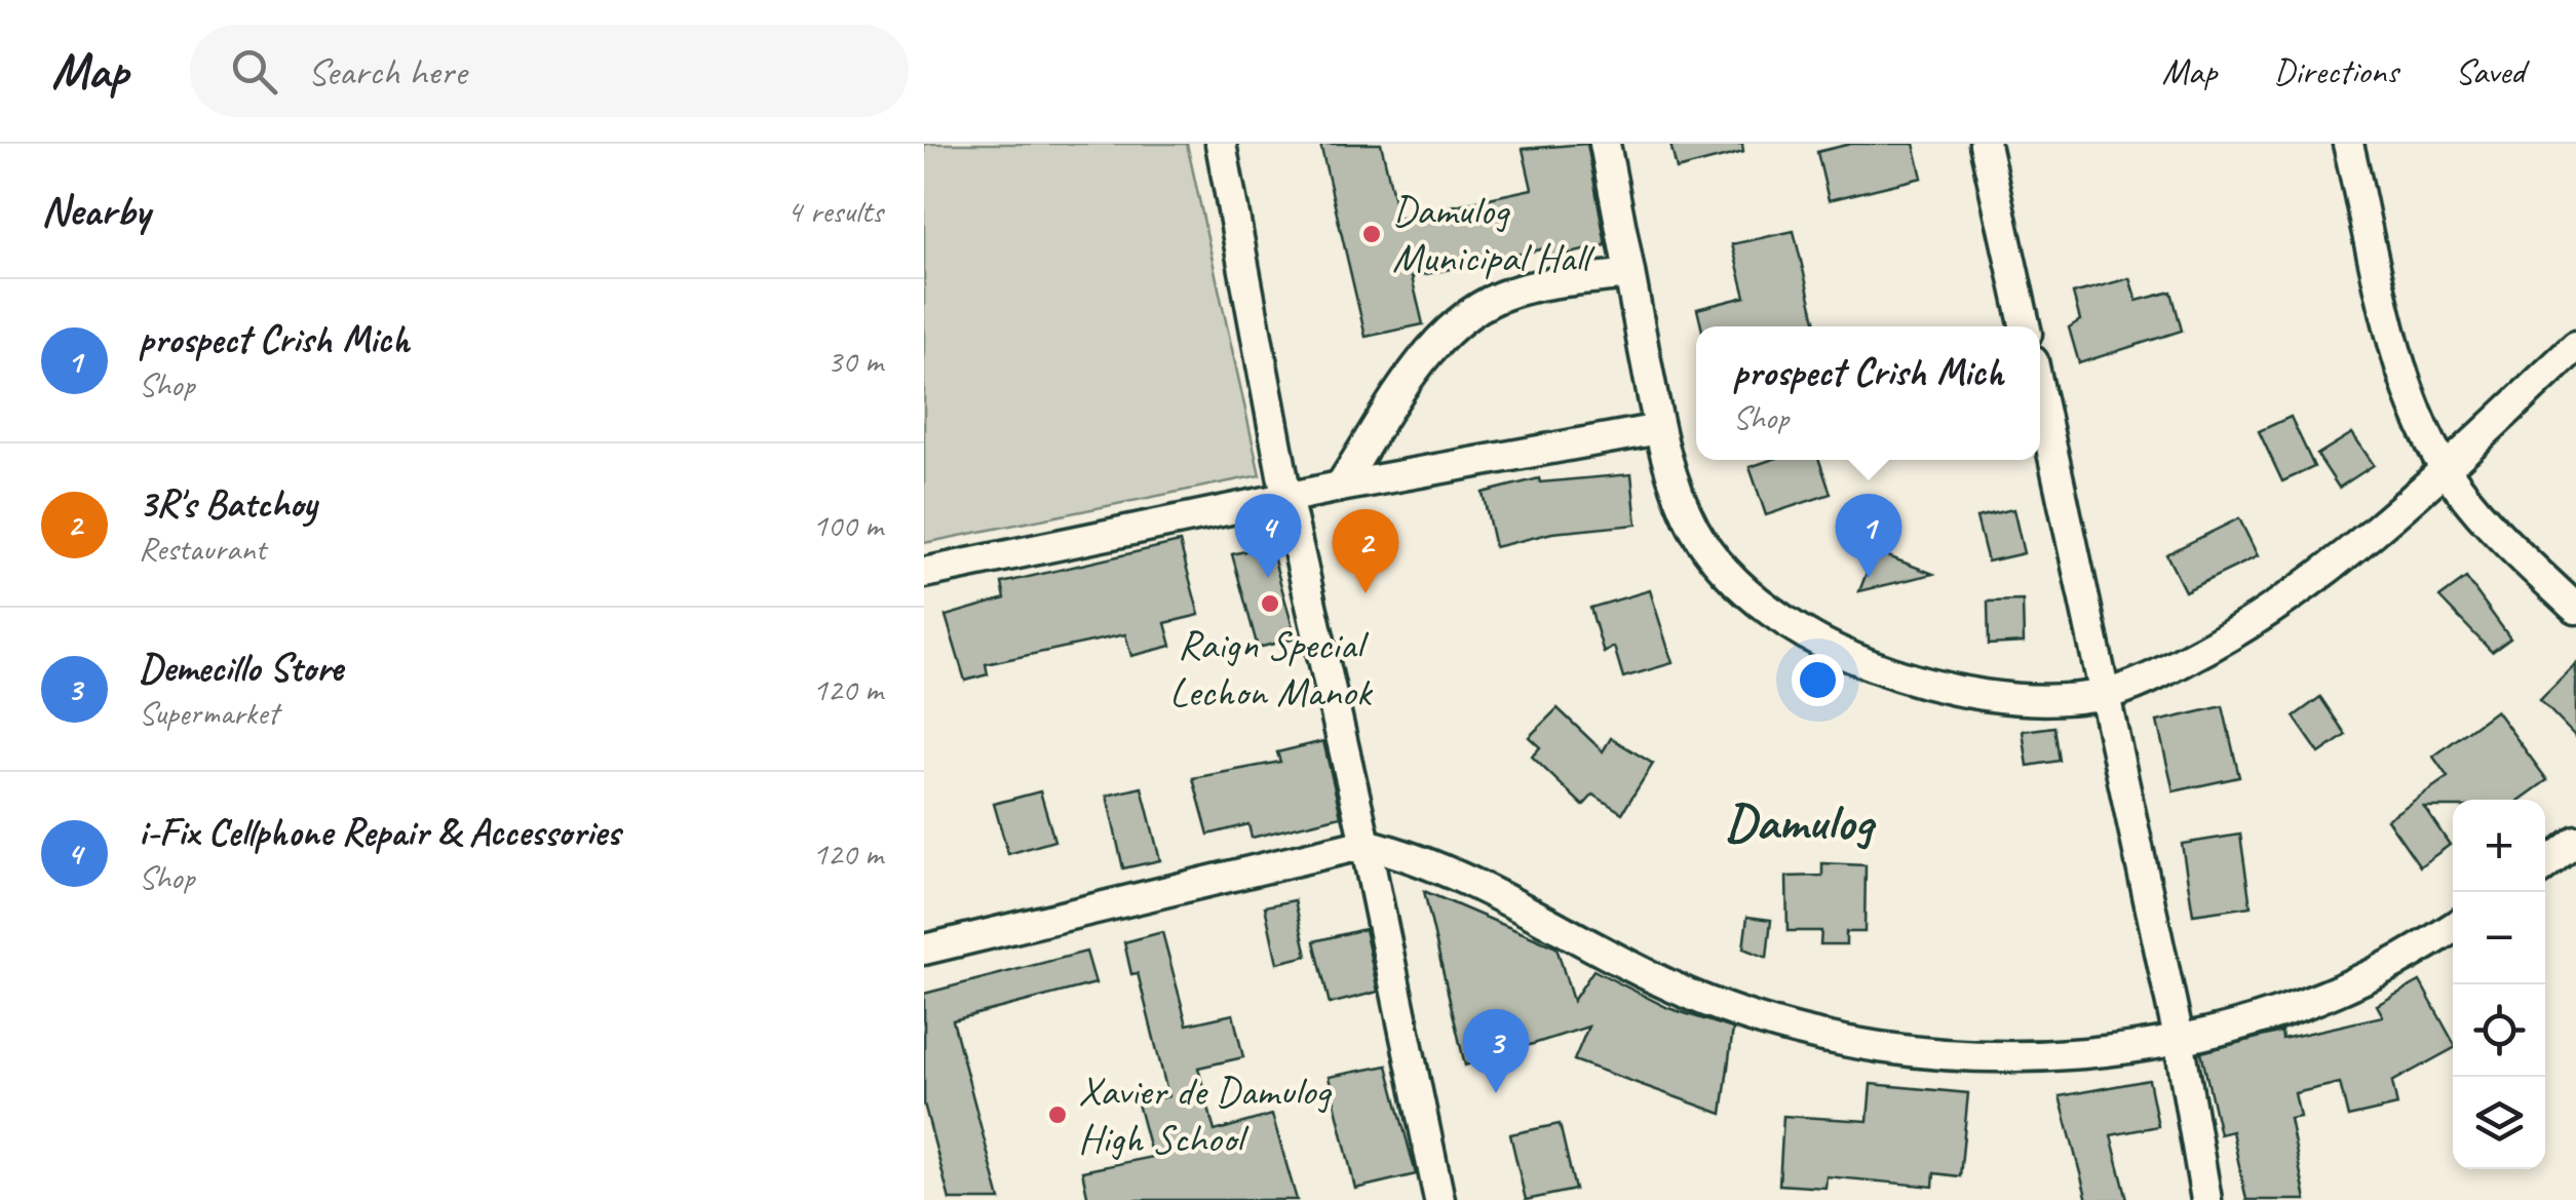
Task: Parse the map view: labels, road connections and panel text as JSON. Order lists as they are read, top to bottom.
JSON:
{
  "districts": ["Damulog"],
  "places": ["Damulog Municipal Hall", "Raign Special Lechon Manok", "Xavier de Damulog High School"],
  "page": {
    "header": "Map",
    "search": "Search here",
    "nav": ["Map", "Directions", "Saved"],
    "heading": ["Nearby", "4 results"],
    "list": [
      {
        "mark": "1",
        "name": "prospect Crish Mich",
        "note": "Shop",
        "value": "30 m"
      },
      {
        "mark": "2",
        "name": "3R's Batchoy",
        "note": "Restaurant",
        "value": "100 m"
      },
      {
        "mark": "3",
        "name": "Demecillo Store",
        "note": "Supermarket",
        "value": "120 m"
      },
      {
        "mark": "4",
        "name": "i-Fix Cellphone Repair & Accessories",
        "note": "Shop",
        "value": "120 m"
      }
    ],
    "popup": ["prospect Crish Mich", "Shop"],
    "pins": [
      "1",
      "4",
      "2",
      "3"
    ],
    "map_buttons": ["+", "−"]
  }
}
